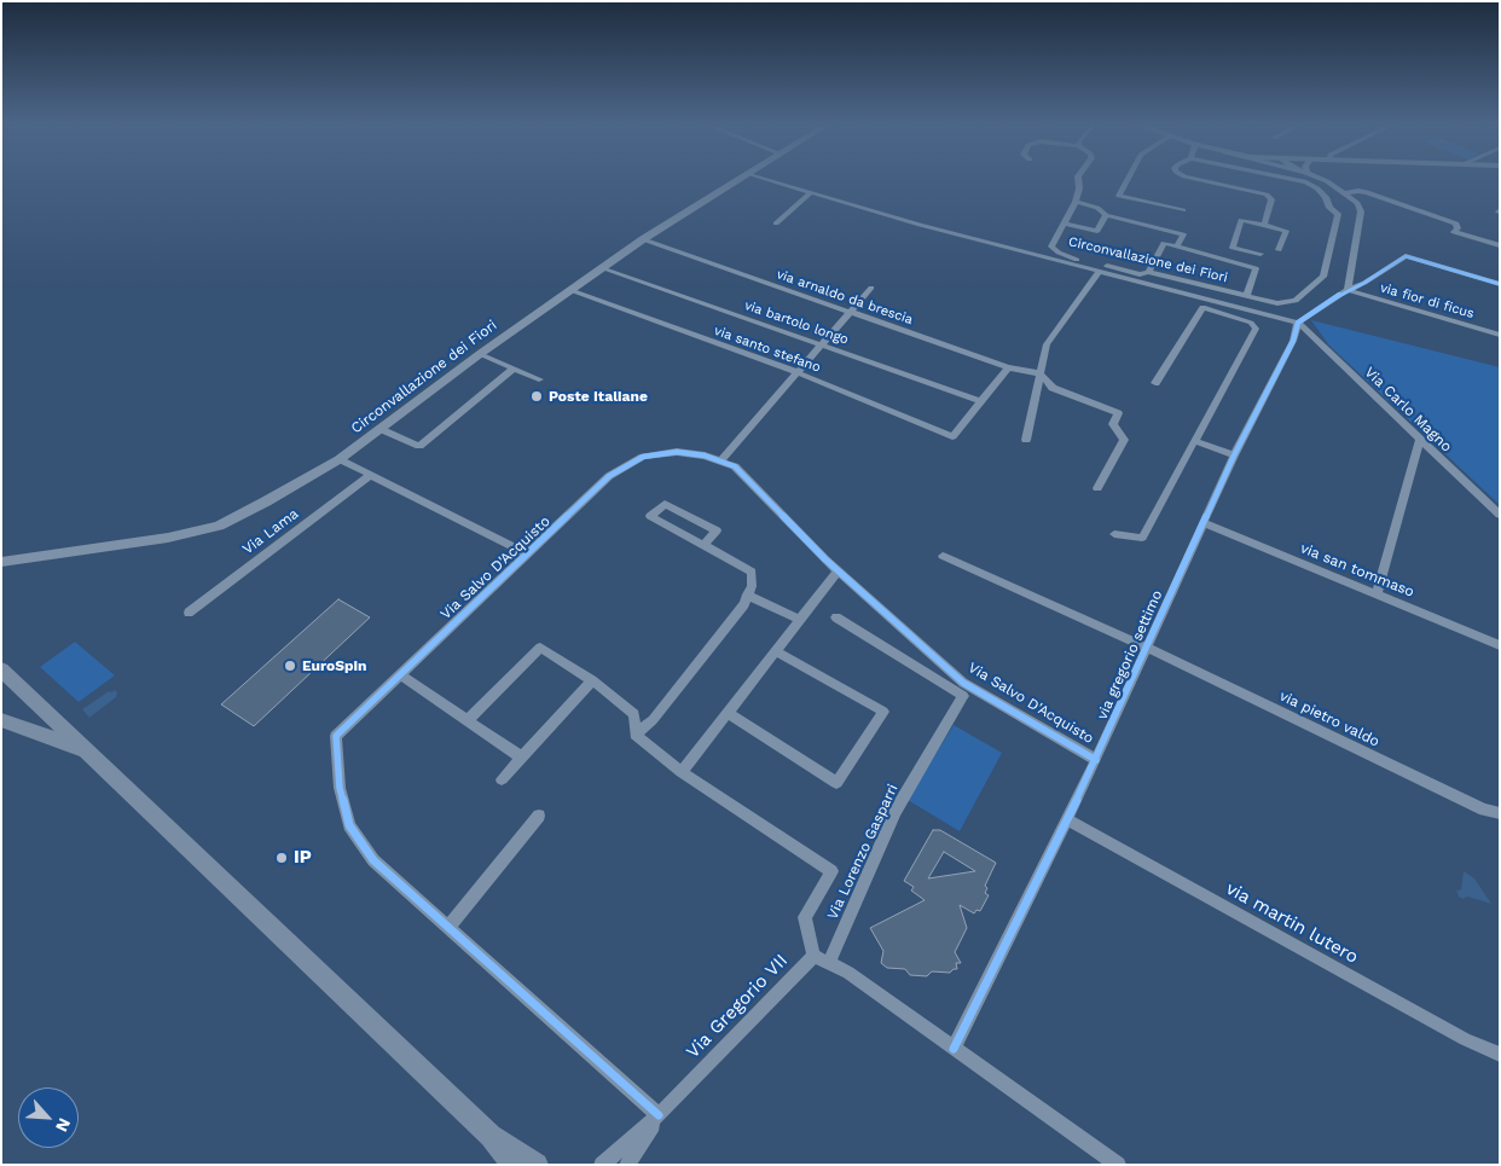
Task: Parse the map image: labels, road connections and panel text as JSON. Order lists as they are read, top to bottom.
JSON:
{
  "streets": {
    "street": [
      "Circonvallazione dei Fiori",
      "via arnaldo da brescia",
      "via fior di ficus",
      "via bartolo longo",
      "via santo stefano",
      "Via Carlo Magno",
      "Via Lama",
      "Via Salvo D'Acquisto",
      "via san tommaso",
      "via gregorio settimo",
      "via pietro valdo",
      "Via Lorenzo Gasparri",
      "via martin lutero",
      "Via Gregorio VII"
    ]
  },
  "crossings": [
    ["Circonvallazione dei Fiori", "via arnaldo da brescia"],
    ["Circonvallazione dei Fiori", "via bartolo longo"],
    ["Circonvallazione dei Fiori", "via santo stefano"],
    ["Circonvallazione dei Fiori", "Via Salvo D'Acquisto"],
    ["via bartolo longo", "via santo stefano"],
    ["Via Carlo Magno", "via gregorio settimo"],
    ["Via Lama", "Via Salvo D'Acquisto"],
    ["Via Salvo D'Acquisto", "via gregorio settimo"],
    ["Via Salvo D'Acquisto", "Via Gregorio VII"],
    ["via san tommaso", "via gregorio settimo"],
    ["via gregorio settimo", "via pietro valdo"],
    ["via gregorio settimo", "via martin lutero"],
    ["Via Lorenzo Gasparri", "Via Gregorio VII"]
  ],
  "places": ["Poste Italiane", "EuroSpin", "IP"],
  "north": "bottom right"
}
